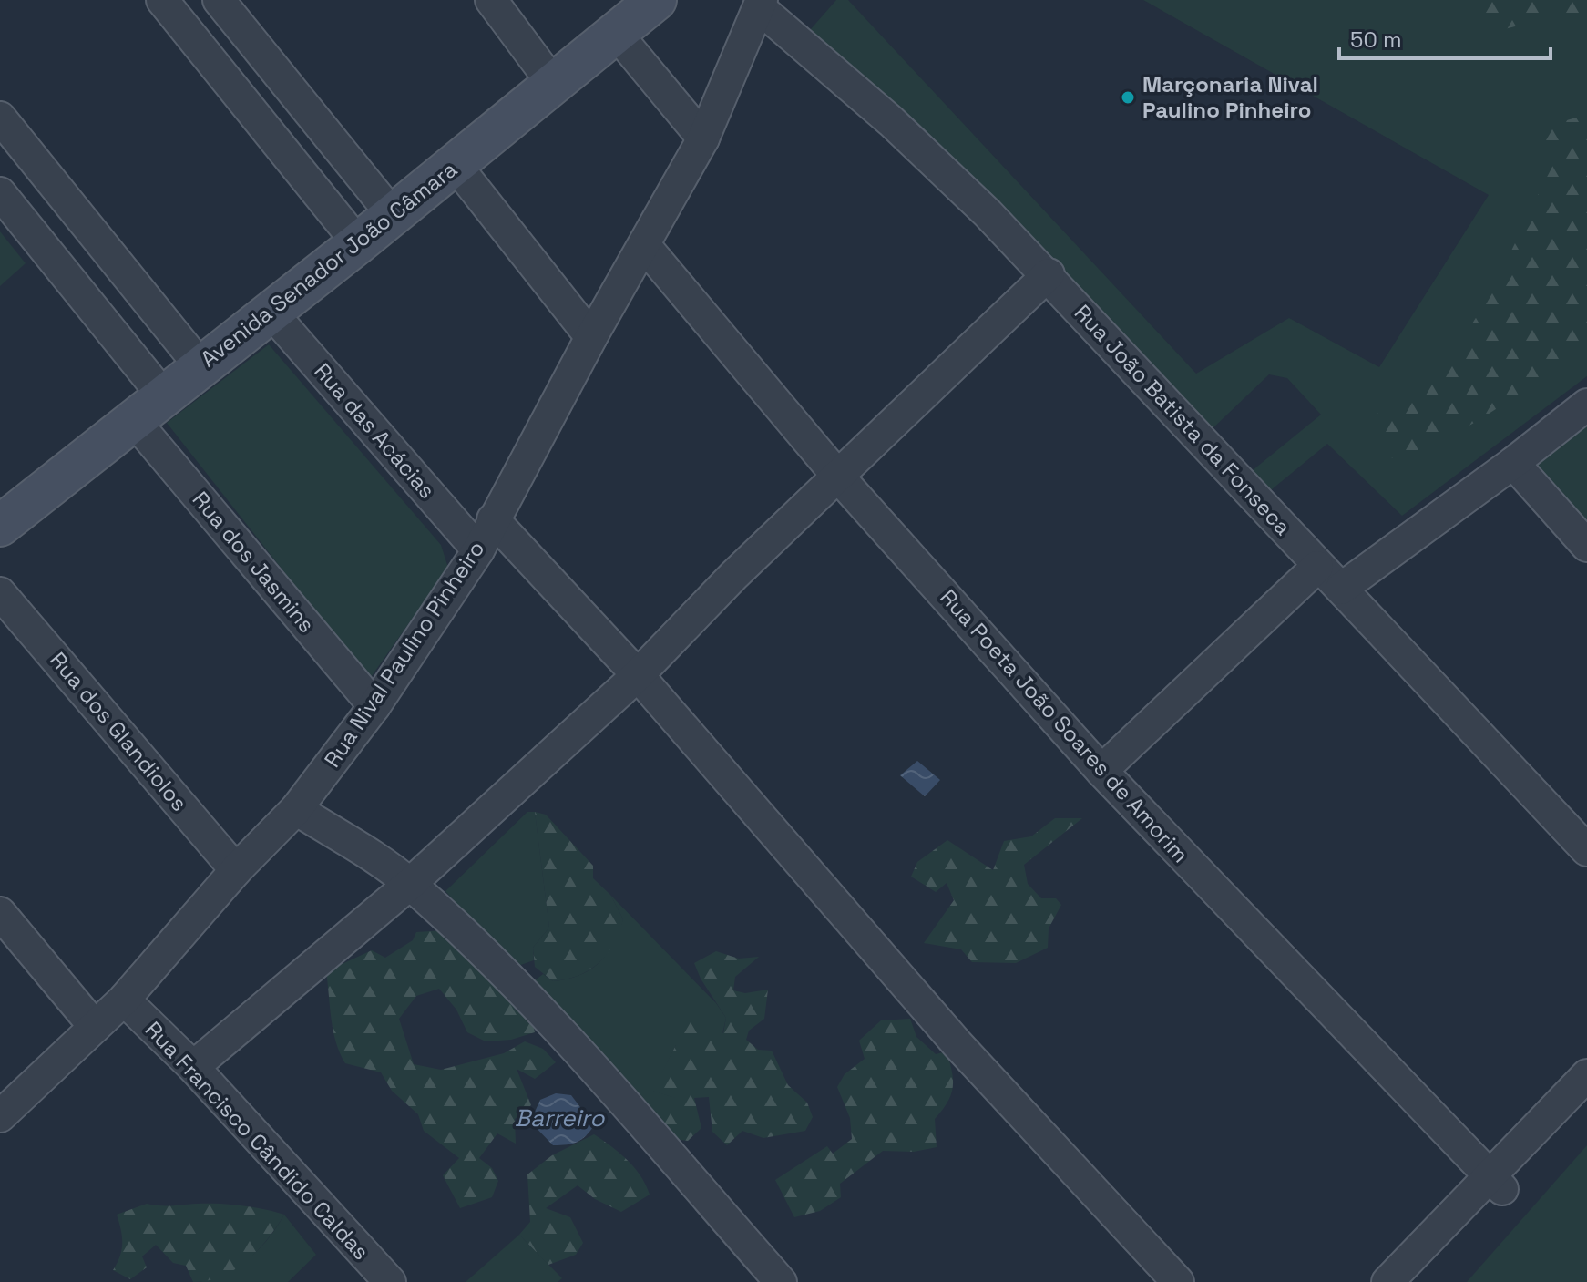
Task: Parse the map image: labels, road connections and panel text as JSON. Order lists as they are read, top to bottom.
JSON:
{
  "streets": {
    "main road": ["Avenida Senador João Câmara"],
    "street": [
      "Rua João Batista da Fonseca",
      "Rua das Acácias",
      "Rua dos Jasmins",
      "Rua Nival Paulino Pinheiro",
      "Rua Poeta João Soares de Amorim",
      "Rua dos Glandiolos",
      "Rua Francisco Cândido Caldas"
    ]
  },
  "crossings": [
    ["Avenida Senador João Câmara", "Rua das Acácias"],
    ["Avenida Senador João Câmara", "Rua dos Jasmins"],
    ["Rua João Batista da Fonseca", "Rua Nival Paulino Pinheiro"],
    ["Rua das Acácias", "Rua Nival Paulino Pinheiro"],
    ["Rua dos Jasmins", "Rua Nival Paulino Pinheiro"],
    ["Rua Nival Paulino Pinheiro", "Rua Poeta João Soares de Amorim"],
    ["Rua Nival Paulino Pinheiro", "Rua dos Glandiolos"],
    ["Rua Nival Paulino Pinheiro", "Rua Francisco Cândido Caldas"]
  ],
  "water": ["Barreiro"],
  "places": ["Marçonaria Nival Paulino Pinheiro"],
  "scale_bar": "50 m"
}
